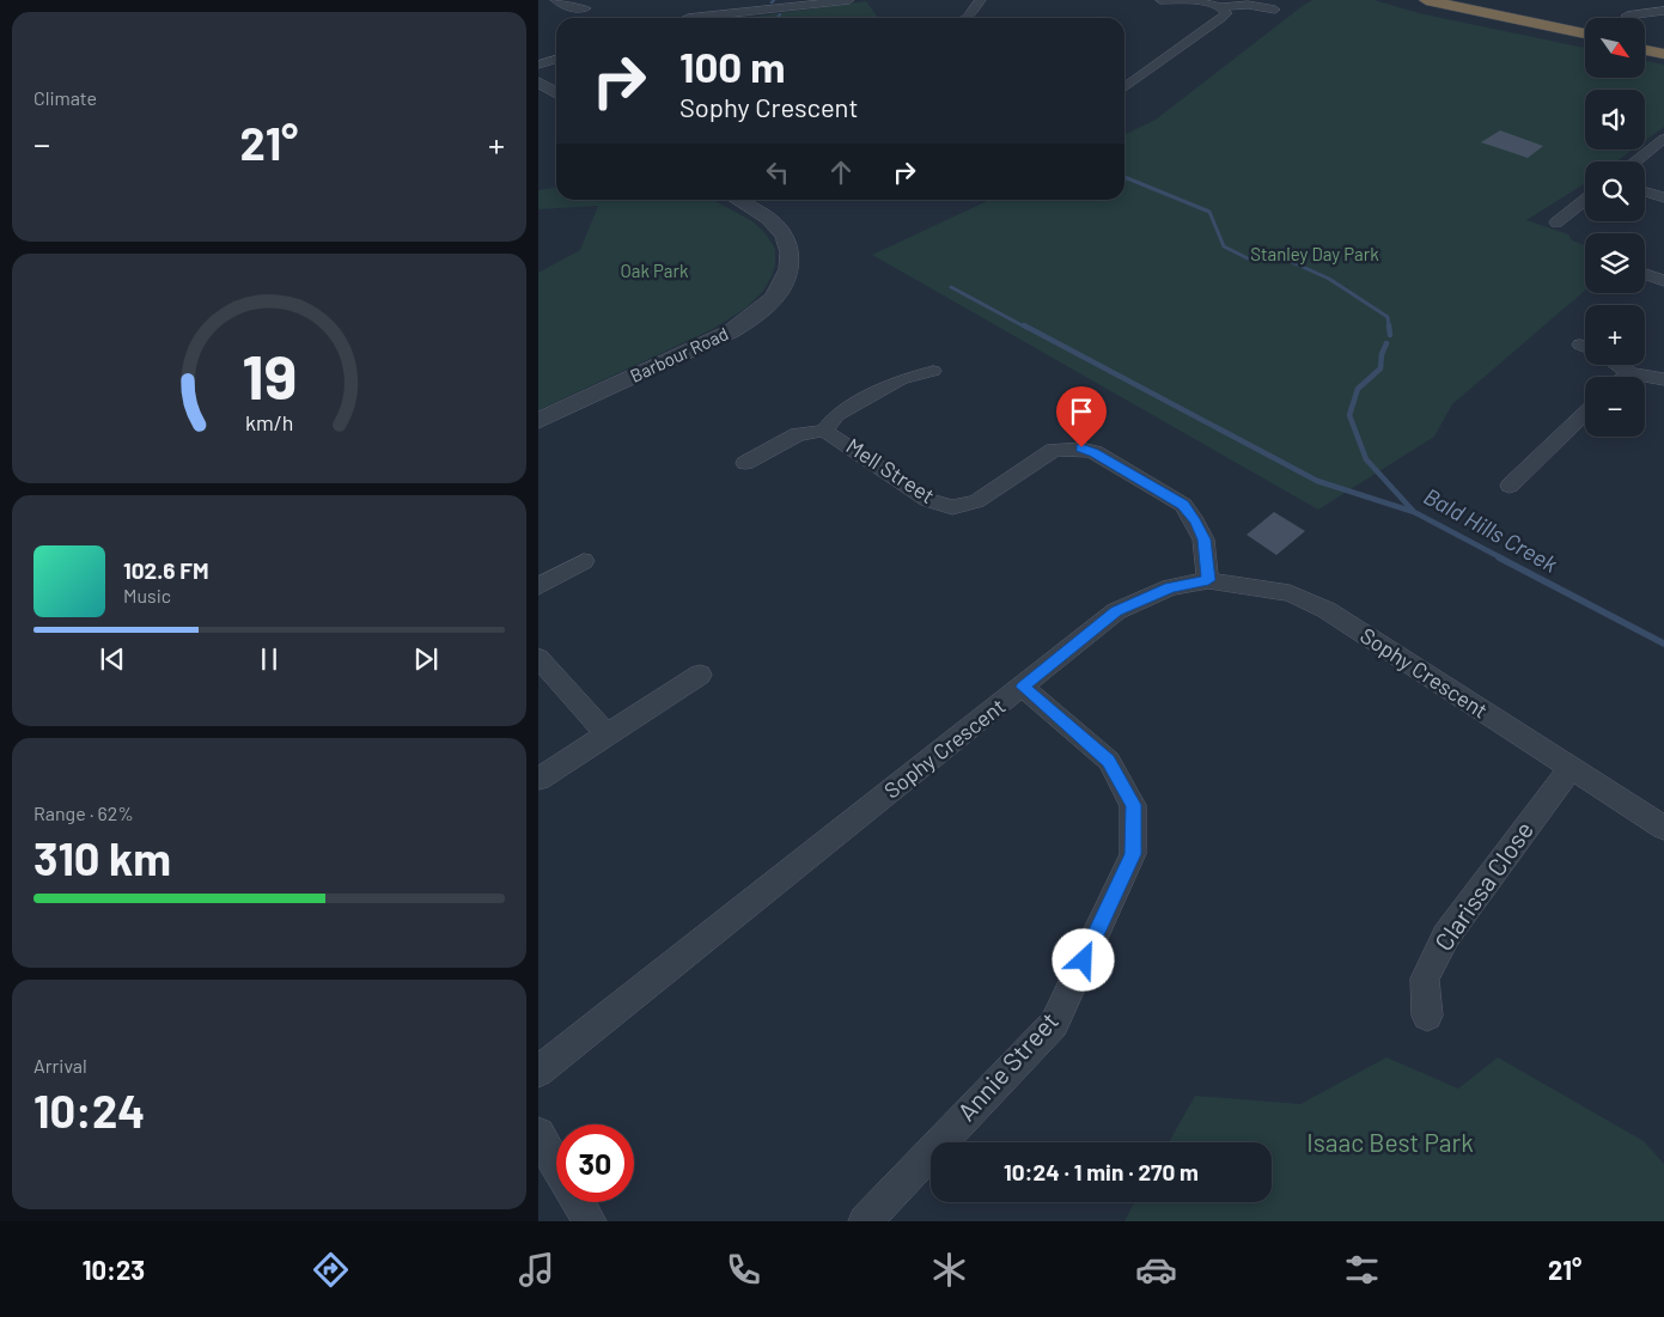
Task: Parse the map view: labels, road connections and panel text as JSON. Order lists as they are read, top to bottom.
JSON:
{
  "streets": {
    "street": [
      "Barbour Road",
      "Mell Street",
      "Sophy Crescent",
      "Clarissa Close",
      "Annie Street"
    ]
  },
  "crossings": [
    ["Mell Street", "Sophy Crescent"],
    ["Sophy Crescent", "Clarissa Close"],
    ["Sophy Crescent", "Annie Street"]
  ],
  "water": ["Bald Hills Creek"],
  "parks": ["Stanley Day Park", "Oak Park", "Isaac Best Park"],
  "north": "bottom right",
  "page": {
    "tile": [
      "Climate",
      ["Range · 62%", "310 km"],
      ["Arrival", "10:24"]
    ],
    "map_buttons": ["+", "−"],
    "turn": ["100 m", "Sophy Crescent"],
    "heat": ["−", "21°", "+"],
    "song": ["102.6 FM", "Music"],
    "limit": "30",
    "trip": "10:24 · 1 min · 270 m",
    "tabs": ["10:23", "21°"],
    "gauge": ["19", "km/h"]
  }
}
